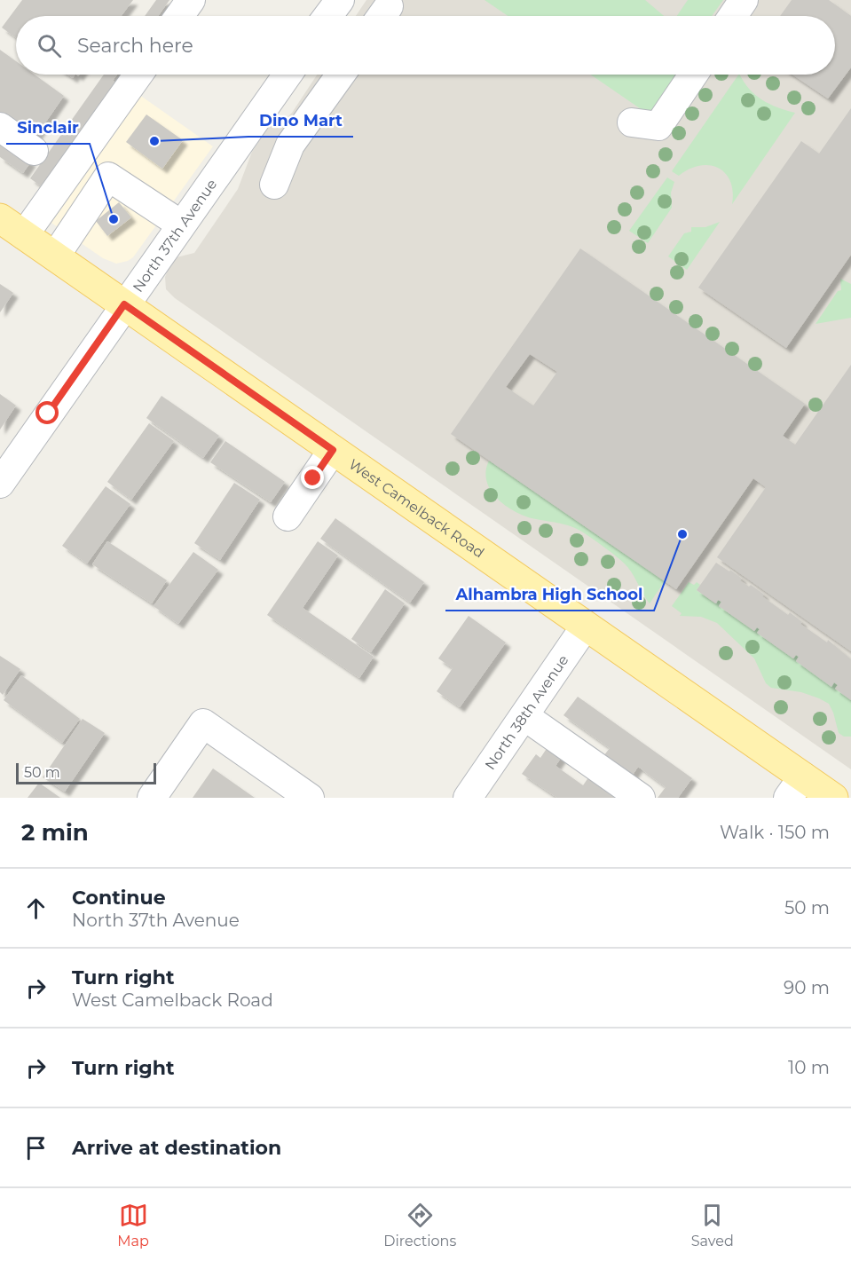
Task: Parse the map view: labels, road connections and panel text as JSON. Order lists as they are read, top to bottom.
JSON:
{
  "streets": {
    "main road": ["West Camelback Road"],
    "street": ["North 37th Avenue", "North 38th Avenue"]
  },
  "crossings": [
    ["North 37th Avenue", "West Camelback Road"],
    ["West Camelback Road", "North 38th Avenue"]
  ],
  "places": ["Dino Mart", "Sinclair", "Alhambra High School"],
  "scale_bar": "50 m",
  "page": {
    "search": "Search here",
    "scale": "50 m",
    "heading": ["2 min", "Walk · 150 m"],
    "list": [
      ["Continue", "North 37th Avenue", "50 m"],
      ["Turn right", "West Camelback Road", "90 m"],
      ["Turn right", "10 m"],
      "Arrive at destination"
    ],
    "nav": ["Map", "Directions", "Saved"]
  }
}
